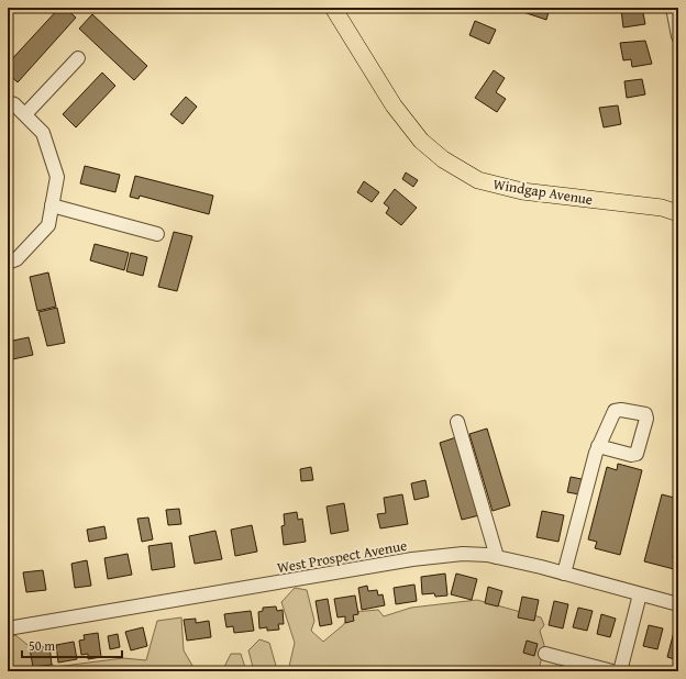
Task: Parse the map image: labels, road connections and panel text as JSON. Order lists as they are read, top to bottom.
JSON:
{
  "streets": {
    "main road": ["Windgap Avenue"],
    "street": ["West Prospect Avenue"]
  },
  "scale_bar": "50 m"
}
